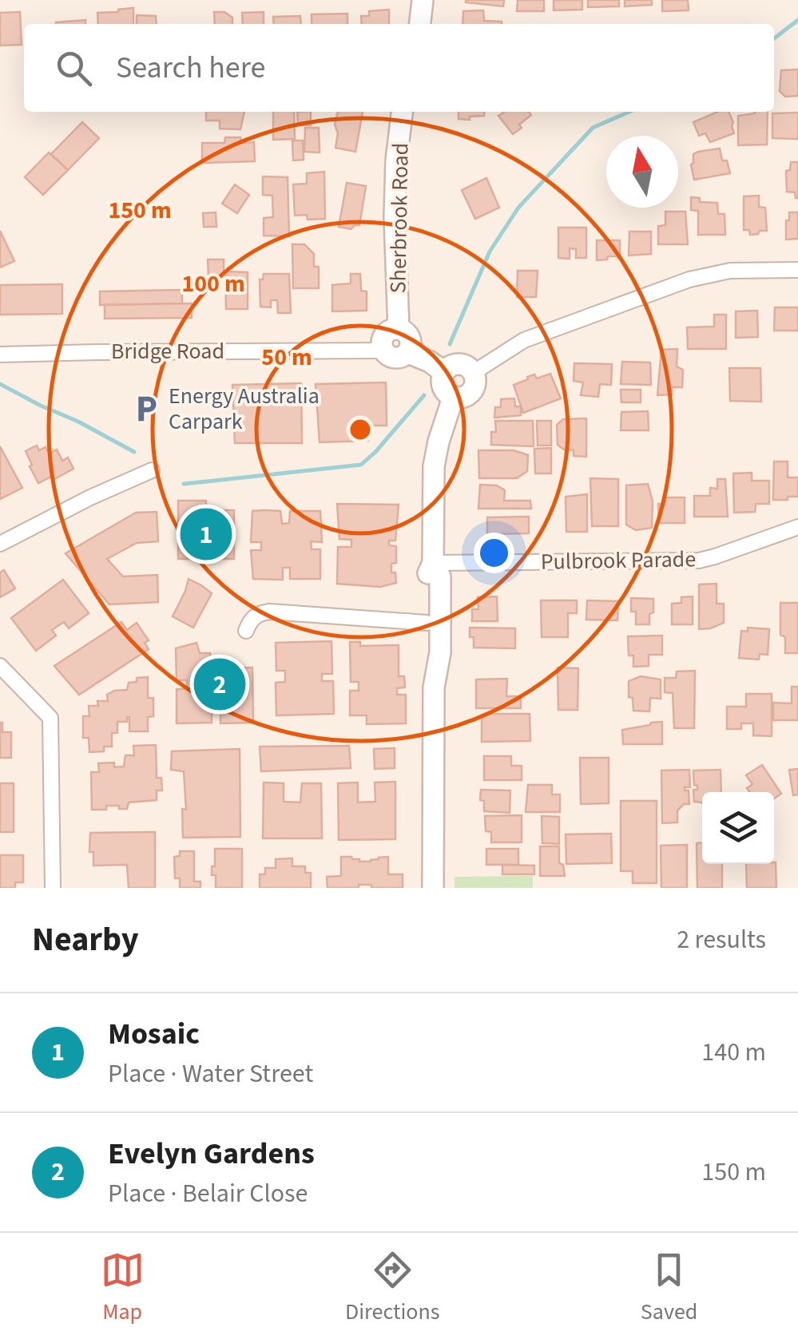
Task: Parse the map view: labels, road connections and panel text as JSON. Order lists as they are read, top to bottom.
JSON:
{
  "streets": {
    "main road": ["Sherbrook Road"],
    "street": ["Bridge Road", "Pulbrook Parade"]
  },
  "crossings": [
    ["Sherbrook Road", "Bridge Road"]
  ],
  "places": {
    "parking": ["Energy Australia Carpark"]
  },
  "north": "top",
  "page": {
    "search": "Search here",
    "pins": ["1", "2"],
    "heading": ["Nearby", "2 results"],
    "list": [
      {
        "mark": "1",
        "name": "Mosaic",
        "note": "Place · Water Street",
        "value": "140 m"
      },
      {
        "mark": "2",
        "name": "Evelyn Gardens",
        "note": "Place · Belair Close",
        "value": "150 m"
      }
    ],
    "nav": ["Map", "Directions", "Saved"]
  },
  "rings": ["150 m", "100 m", "50 m"]
}
